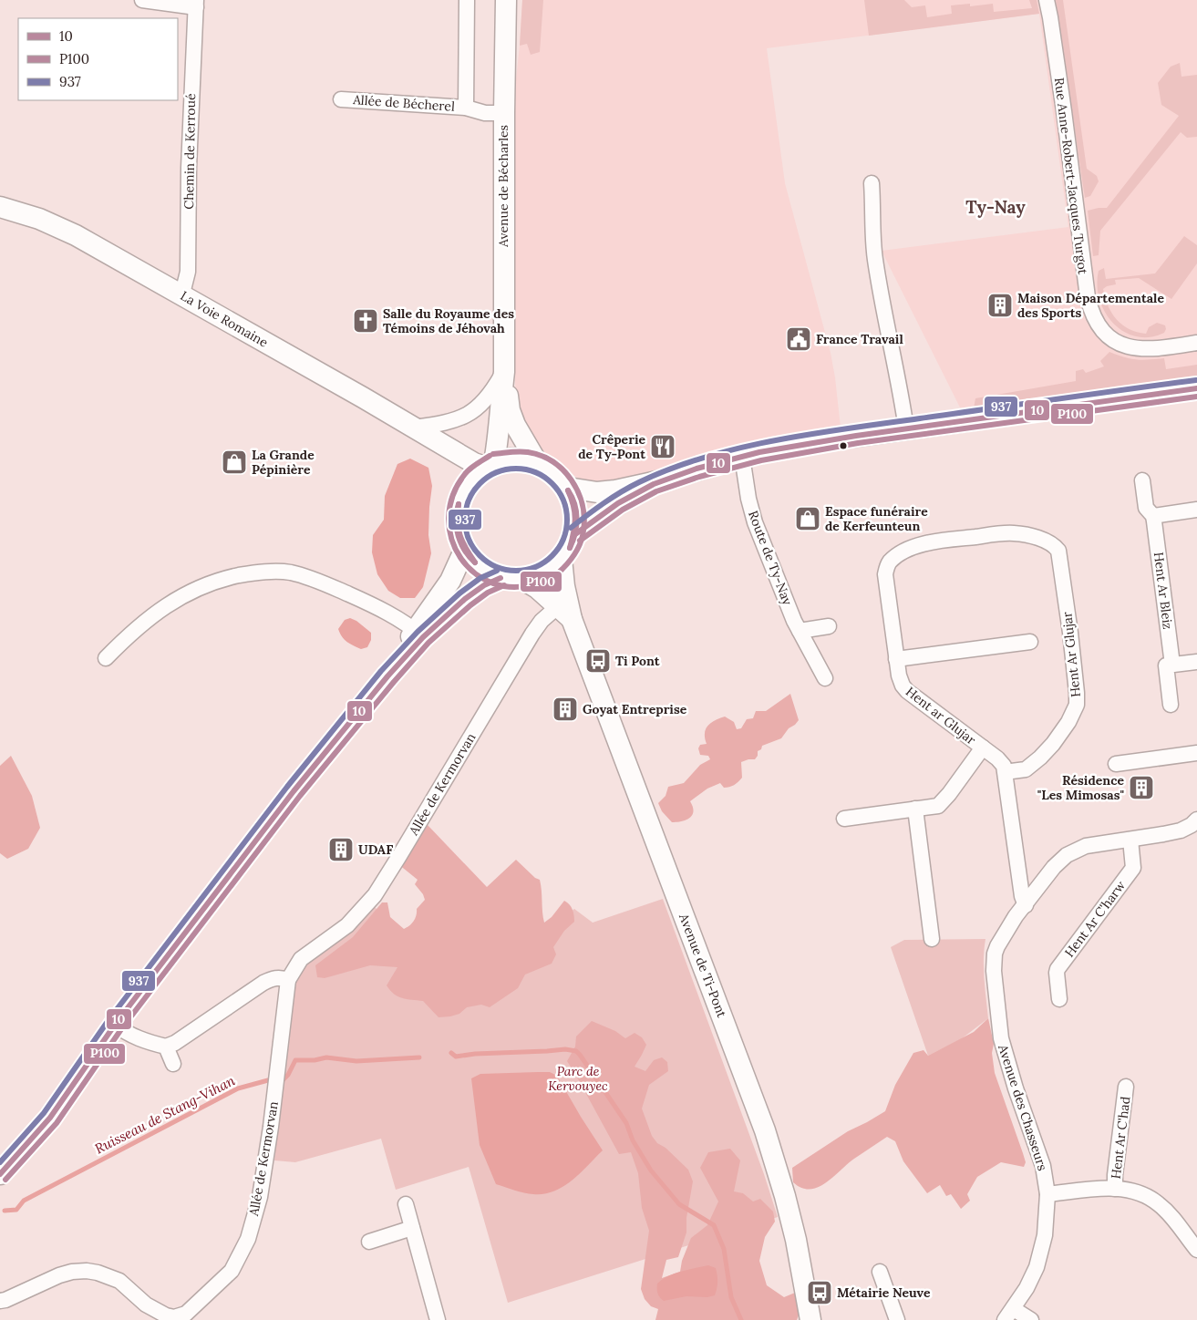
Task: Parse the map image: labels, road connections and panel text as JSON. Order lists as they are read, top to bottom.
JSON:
{
  "streets": {
    "main road": ["Avenue de Bécharles", "La Voie Romaine", "Avenue de Ti-Pont"],
    "street": [
      "Allée de Bécherel",
      "Chemin de Kerroué",
      "Rue Anne-Robert-Jacques Turgot",
      "Route de Ty-Nay",
      "Hent Ar Bleiz",
      "Hent Ar Glujar",
      "Hent ar Glujar",
      "Allée de Kermorvan",
      "Hent Ar C'harw",
      "Avenue des Chasseurs",
      "Hent Ar C'had"
    ]
  },
  "crossings": [
    ["Allée de Bécherel", "Avenue de Bécharles"],
    ["Chemin de Kerroué", "La Voie Romaine"],
    ["Avenue de Bécharles", "La Voie Romaine"],
    ["Avenue de Bécharles", "Avenue de Ti-Pont"],
    ["La Voie Romaine", "Avenue de Ti-Pont"],
    ["Hent Ar Glujar", "Hent ar Glujar"],
    ["Allée de Kermorvan", "Avenue de Ti-Pont"],
    ["Hent Ar C'harw", "Avenue des Chasseurs"]
  ],
  "districts": ["Ty-Nay"],
  "water": ["Ruisseau de Stang-Vihan"],
  "parks": ["Parc de Kervouyec"],
  "places": {
    "building": [
      "Maison Départementale des Sports",
      "Goyat Entreprise",
      "Résidence \"Les Mimosas\"",
      "UDAF"
    ],
    "church": ["Salle du Royaume des Témoins de Jéhovah"],
    "public building": ["France Travail"],
    "restaurant": ["Crêperie de Ty-Pont"],
    "shop": ["La Grande Pépinière", "Espace funéraire de Kerfeunteun"],
    "bus stop": ["Ti Pont", "Métairie Neuve"]
  },
  "lines": ["transit line 937", "transit line 10", "transit line P100"],
  "legend": ["10", "P100", "937"]
}
